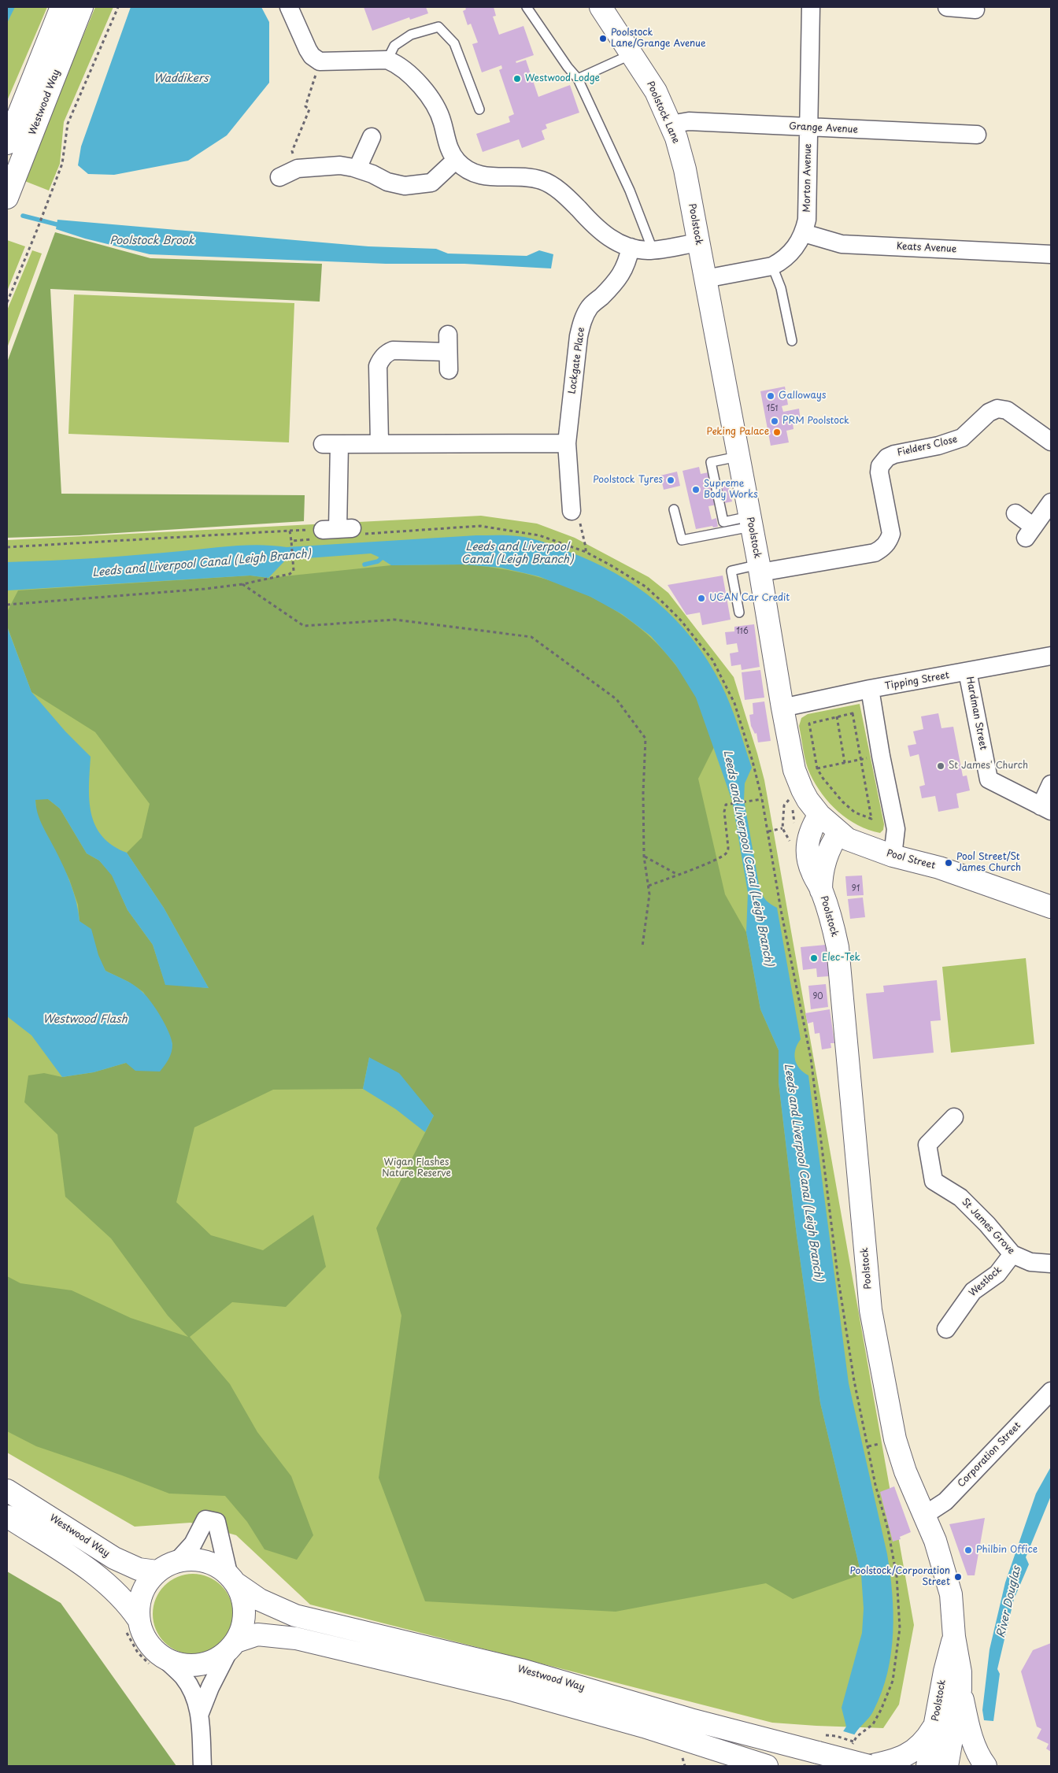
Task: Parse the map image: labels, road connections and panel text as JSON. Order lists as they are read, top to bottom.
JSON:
{
  "streets": {
    "main road": [
      "Westwood Way",
      "Poolstock Lane",
      "Poolstock",
      "Pool Street"
    ],
    "street": [
      "Grange Avenue",
      "Morton Avenue",
      "Keats Avenue",
      "Lockgate Place",
      "Fielders Close",
      "Tipping Street",
      "Hardman Street",
      "St James Grove",
      "Westlock",
      "Corporation Street"
    ]
  },
  "crossings": [
    ["Poolstock Lane", "Grange Avenue"],
    ["Poolstock Lane", "Poolstock"],
    ["Grange Avenue", "Morton Avenue"],
    ["Morton Avenue", "Poolstock"],
    ["Morton Avenue", "Keats Avenue"],
    ["Poolstock", "Fielders Close"],
    ["Poolstock", "Tipping Street"],
    ["Poolstock", "Pool Street"],
    ["Poolstock", "Corporation Street"],
    ["Tipping Street", "Hardman Street"],
    ["St James Grove", "Westlock"]
  ],
  "water": [
    "Waddikers",
    "Poolstock Brook",
    "Leeds and Liverpool Canal (Leigh Branch)",
    "Westwood Flash",
    "River Douglas"
  ],
  "parks": ["Wigan Flashes Nature Reserve"],
  "places": [
    "Poolstock Lane/Grange Avenue",
    "Westwood Lodge",
    "Galloways",
    "PRM Poolstock",
    "Peking Palace",
    "Poolstock Tyres",
    "Supreme Body Works",
    "UCAN Car Credit",
    "St James' Church",
    "Pool Street/St James Church",
    "Elec-Tek",
    "Philbin Office",
    "Poolstock/Corporation Street"
  ],
  "house_numbers": [
    "151",
    "116",
    "91",
    "90"
  ]
}
